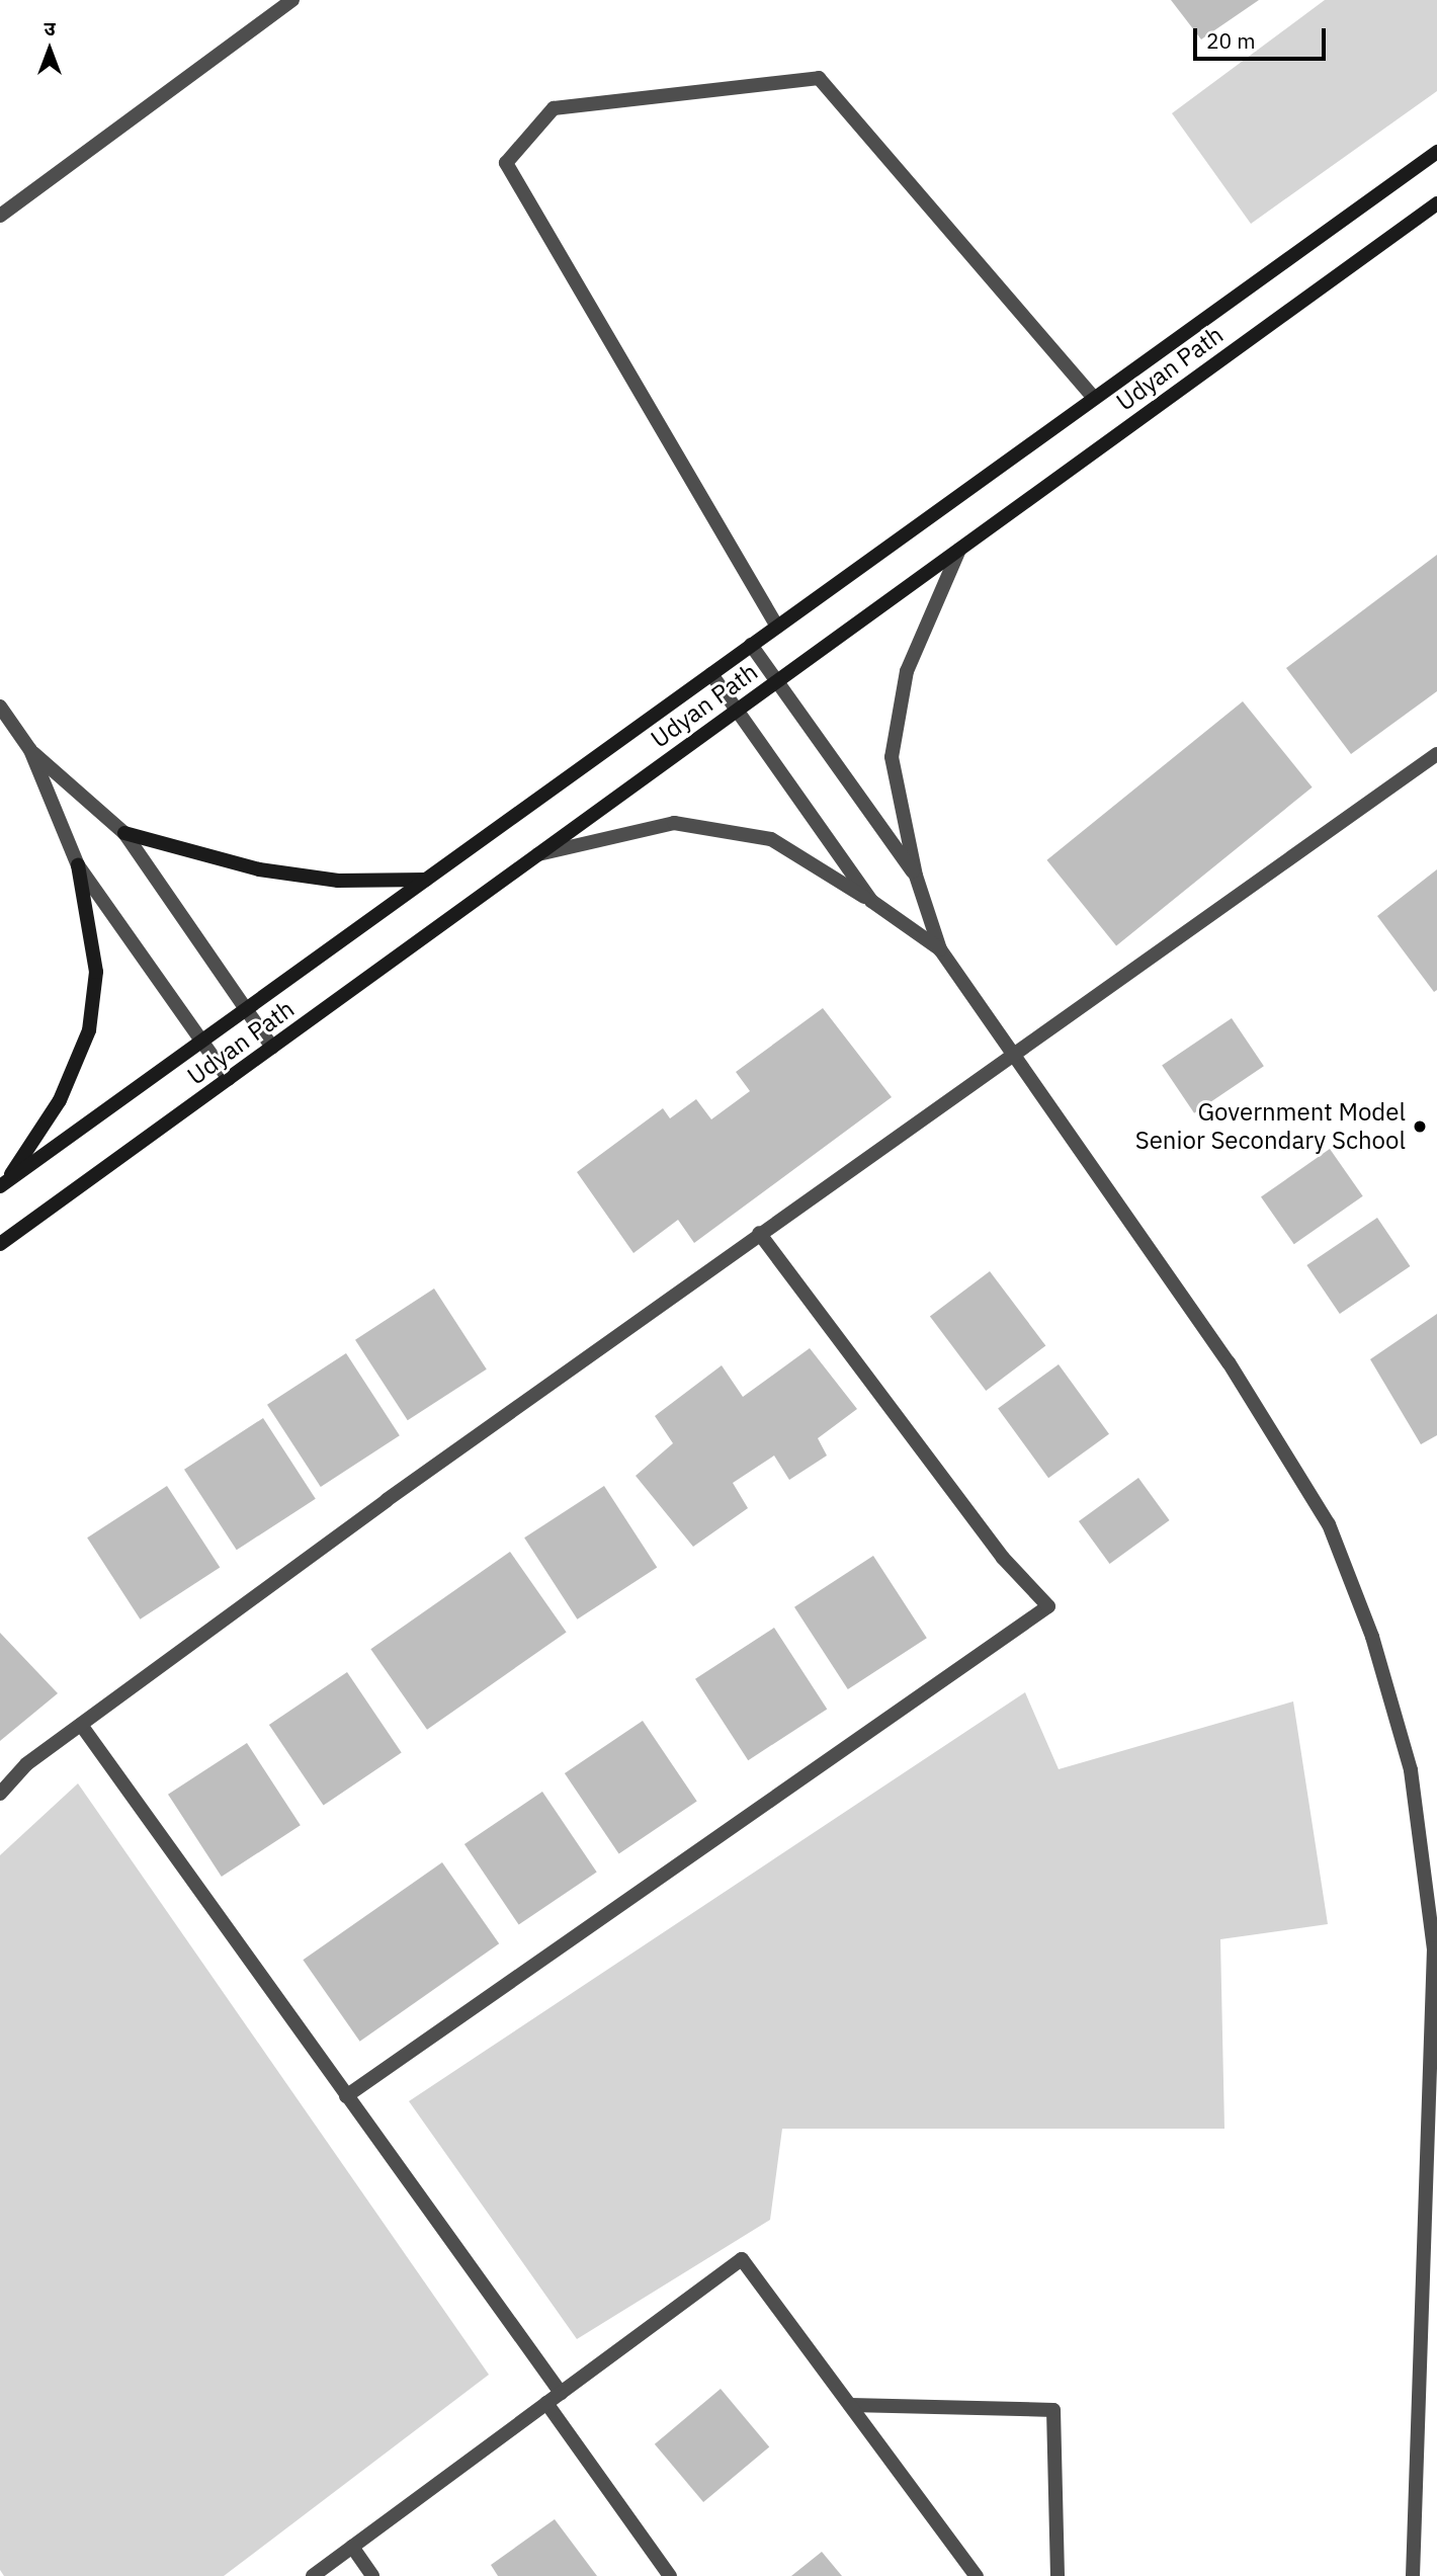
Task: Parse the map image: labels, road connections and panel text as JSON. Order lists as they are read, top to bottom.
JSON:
{
  "streets": {
    "main road": ["Udyan Path"]
  },
  "places": ["Government Model Senior Secondary School"],
  "scale_bar": "20 m",
  "north": "top"
}
